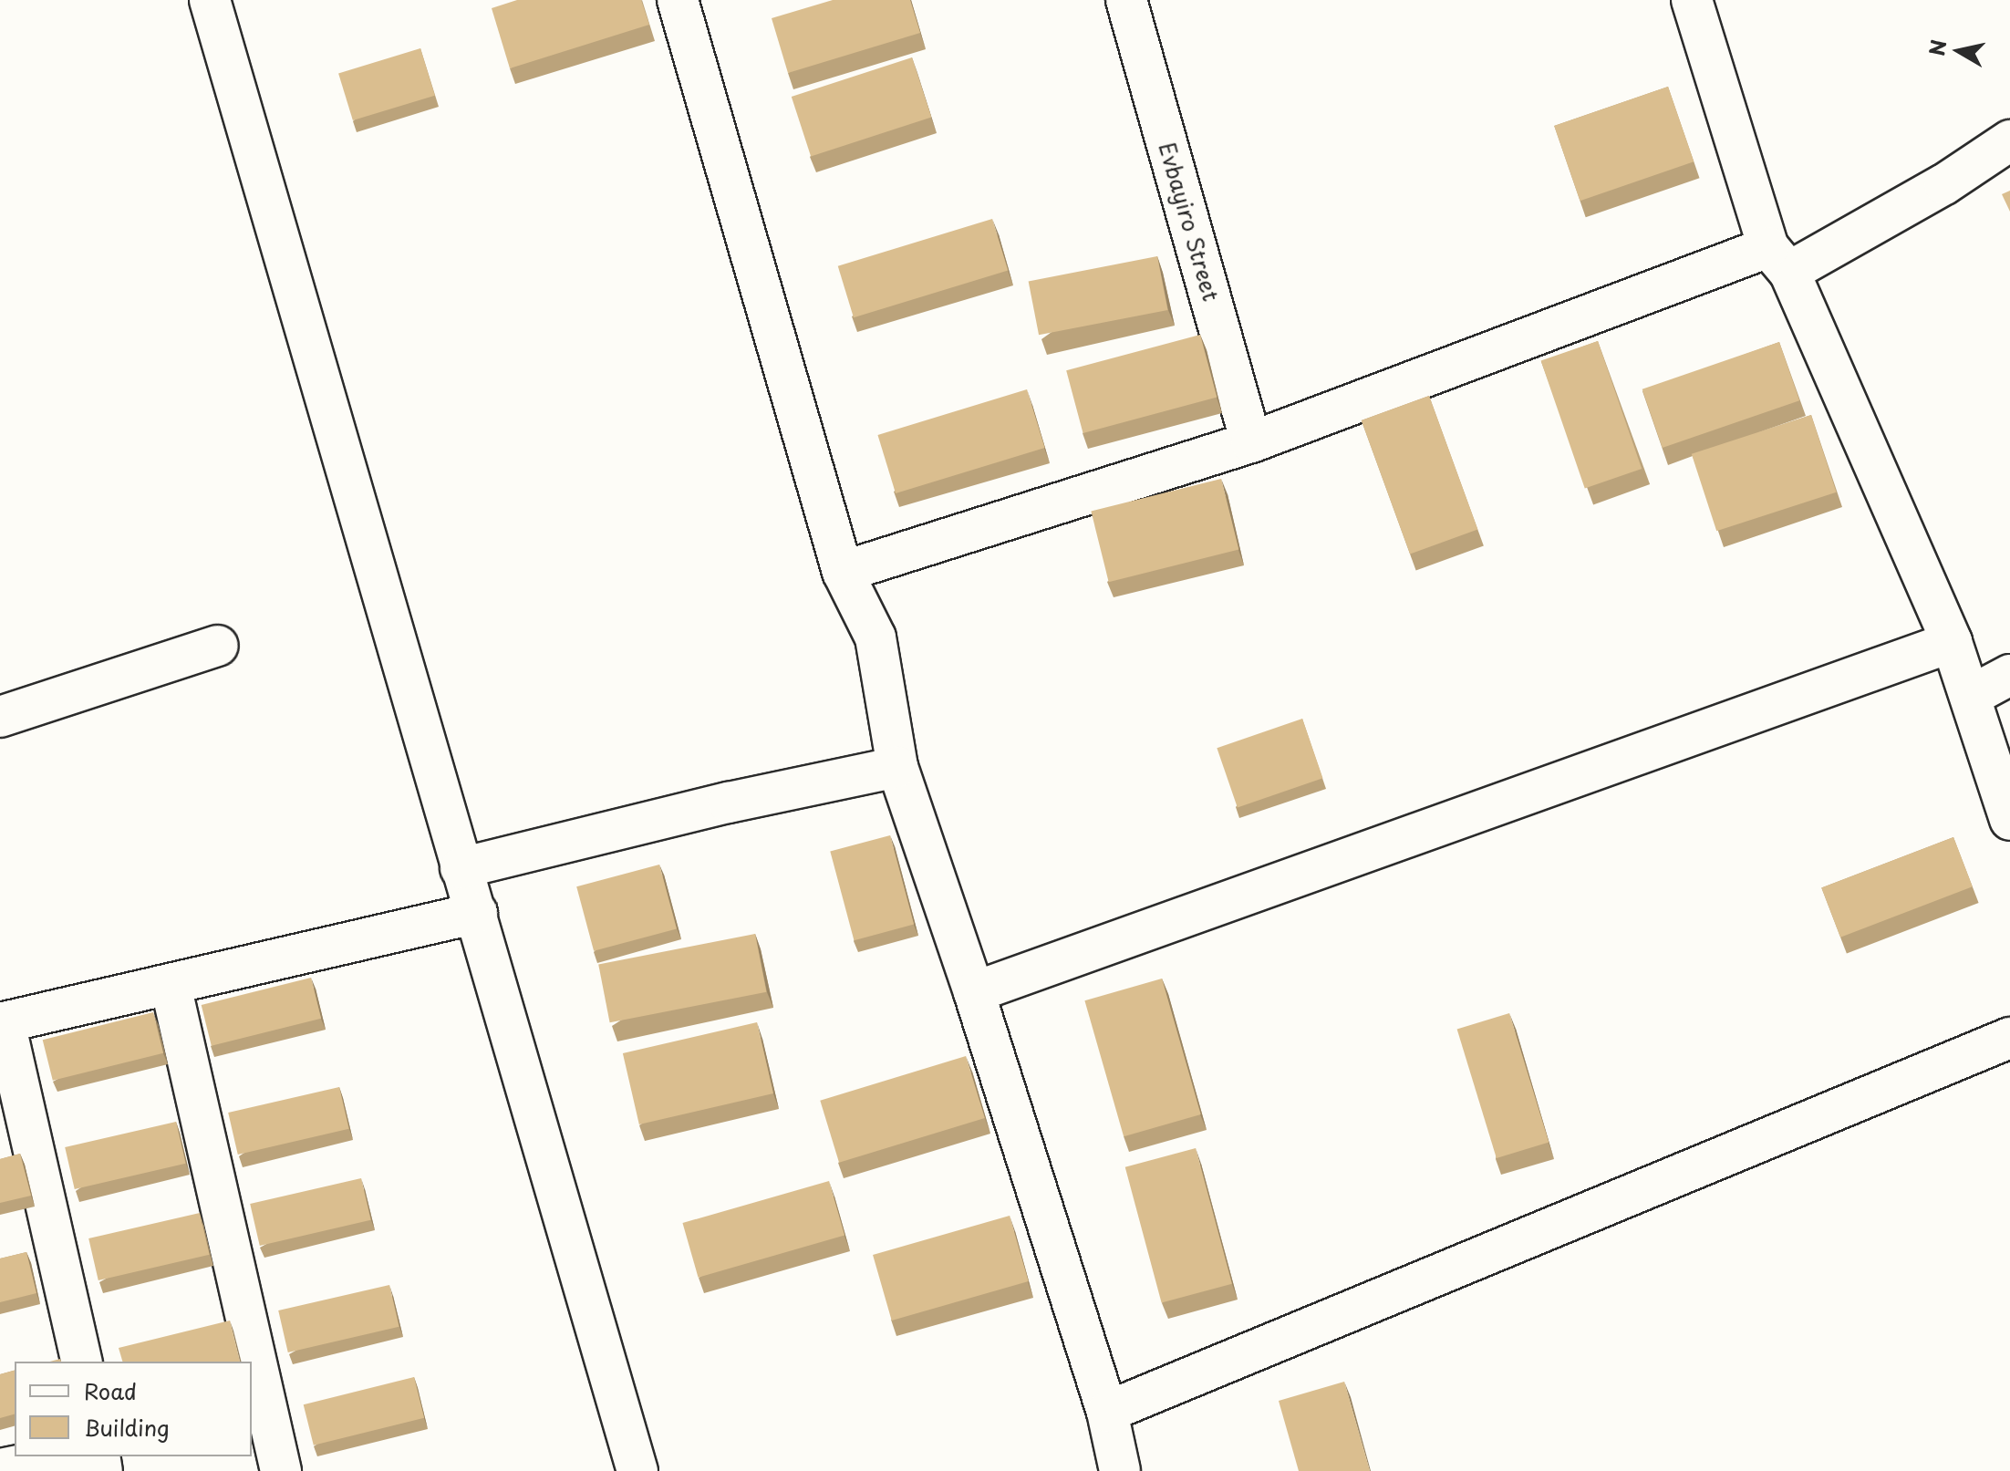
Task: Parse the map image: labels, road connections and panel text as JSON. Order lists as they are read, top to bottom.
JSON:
{
  "streets": {
    "street": ["Evbayiro Street"]
  },
  "legend": ["Road", "Building"],
  "north": "left"
}
